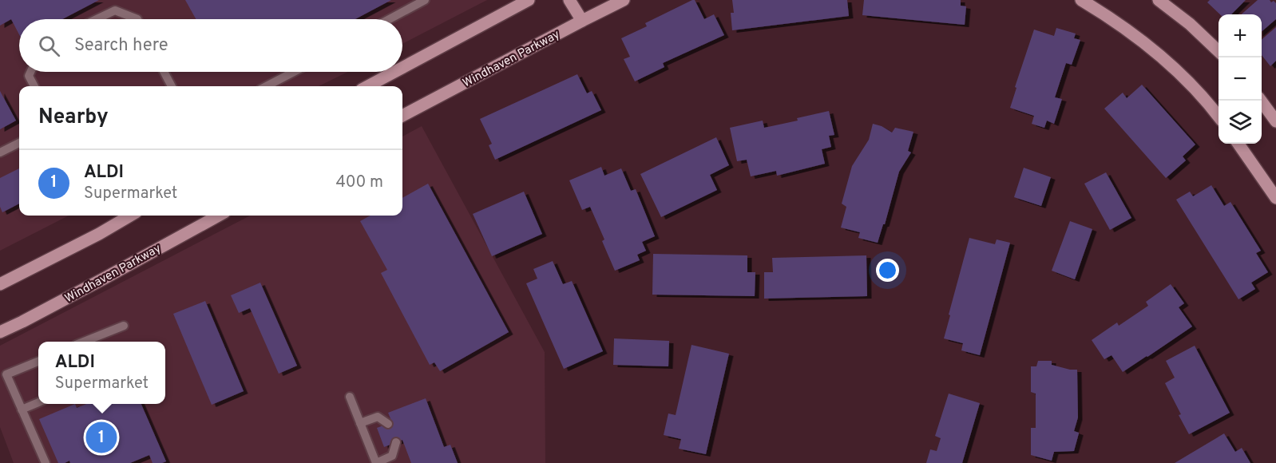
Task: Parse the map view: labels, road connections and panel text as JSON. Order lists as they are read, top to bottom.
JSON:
{
  "streets": {
    "main road": ["Windhaven Parkway"]
  },
  "page": {
    "map_buttons": ["+", "−"],
    "search": "Search here",
    "heading": "Nearby",
    "list": [
      {
        "mark": "1",
        "name": "ALDI",
        "note": "Supermarket",
        "value": "400 m"
      }
    ],
    "popup": ["ALDI", "Supermarket"],
    "pins": "1"
  }
}
